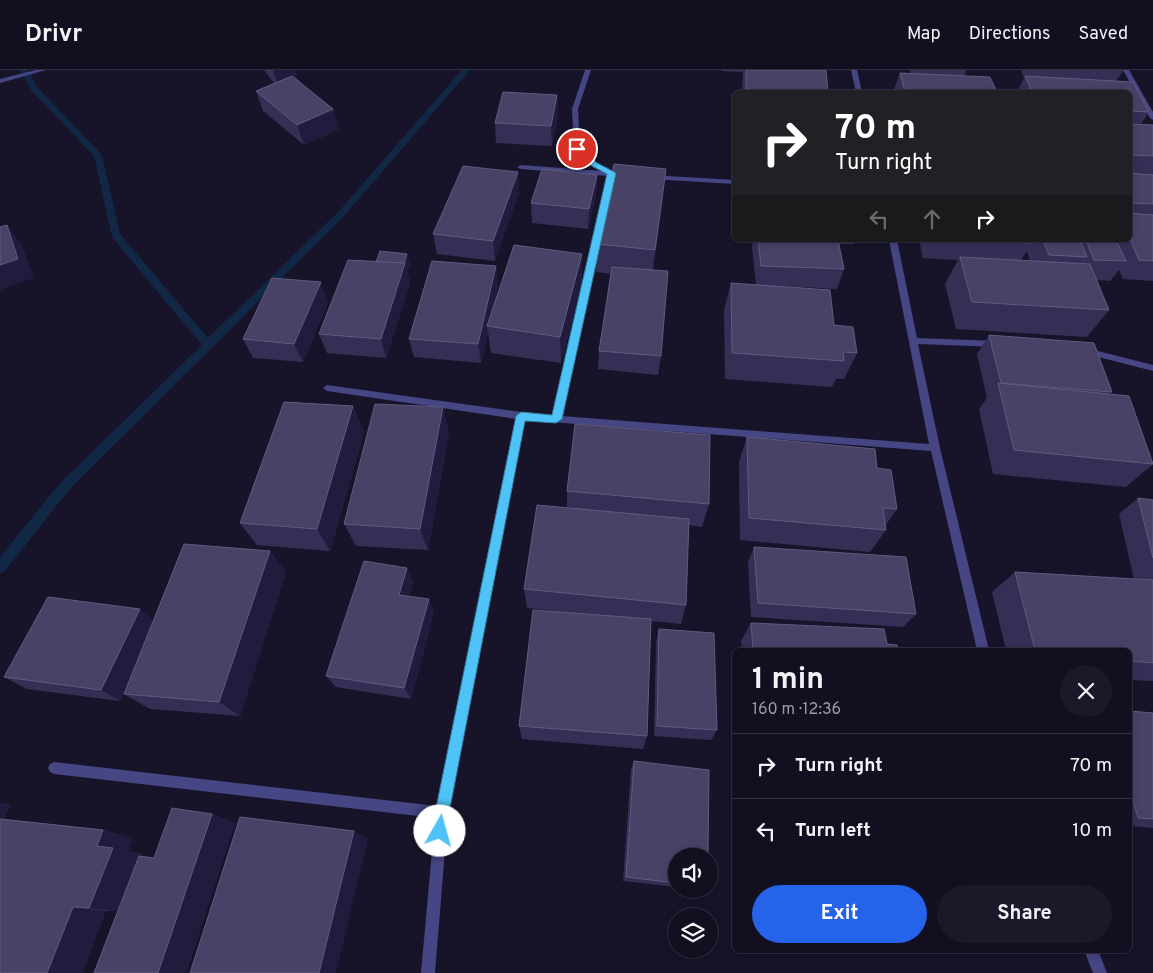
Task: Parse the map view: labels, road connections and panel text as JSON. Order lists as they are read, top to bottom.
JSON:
{
  "page": {
    "header": "Drivr",
    "nav": ["Map", "Directions", "Saved"],
    "turn": ["70 m", "Turn right"],
    "heading": ["1 min", "160 m · 12:36"],
    "list": [
      {
        "name": "Turn right",
        "value": "70 m"
      },
      {
        "name": "Turn left",
        "value": "10 m"
      }
    ],
    "buttons": ["Exit", "Share"]
  }
}
